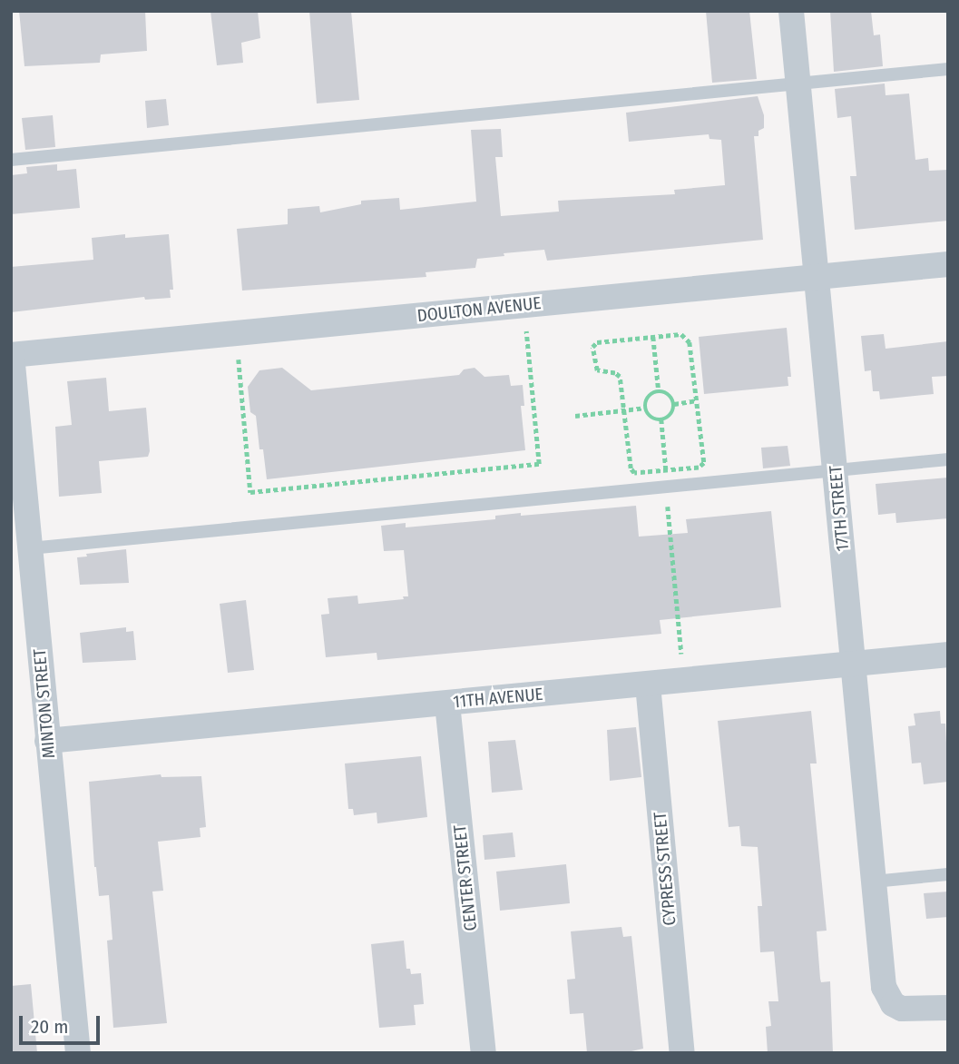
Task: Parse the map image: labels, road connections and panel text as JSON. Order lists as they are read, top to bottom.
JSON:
{
  "streets": {
    "street": [
      "DOULTON AVENUE",
      "17TH STREET",
      "11TH AVENUE",
      "MINTON STREET",
      "CYPRESS STREET",
      "CENTER STREET"
    ]
  },
  "crossings": [
    ["DOULTON AVENUE", "17TH STREET"],
    ["DOULTON AVENUE", "MINTON STREET"],
    ["17TH STREET", "11TH AVENUE"],
    ["11TH AVENUE", "MINTON STREET"],
    ["11TH AVENUE", "CYPRESS STREET"],
    ["11TH AVENUE", "CENTER STREET"]
  ],
  "scale_bar": "20 m"
}
